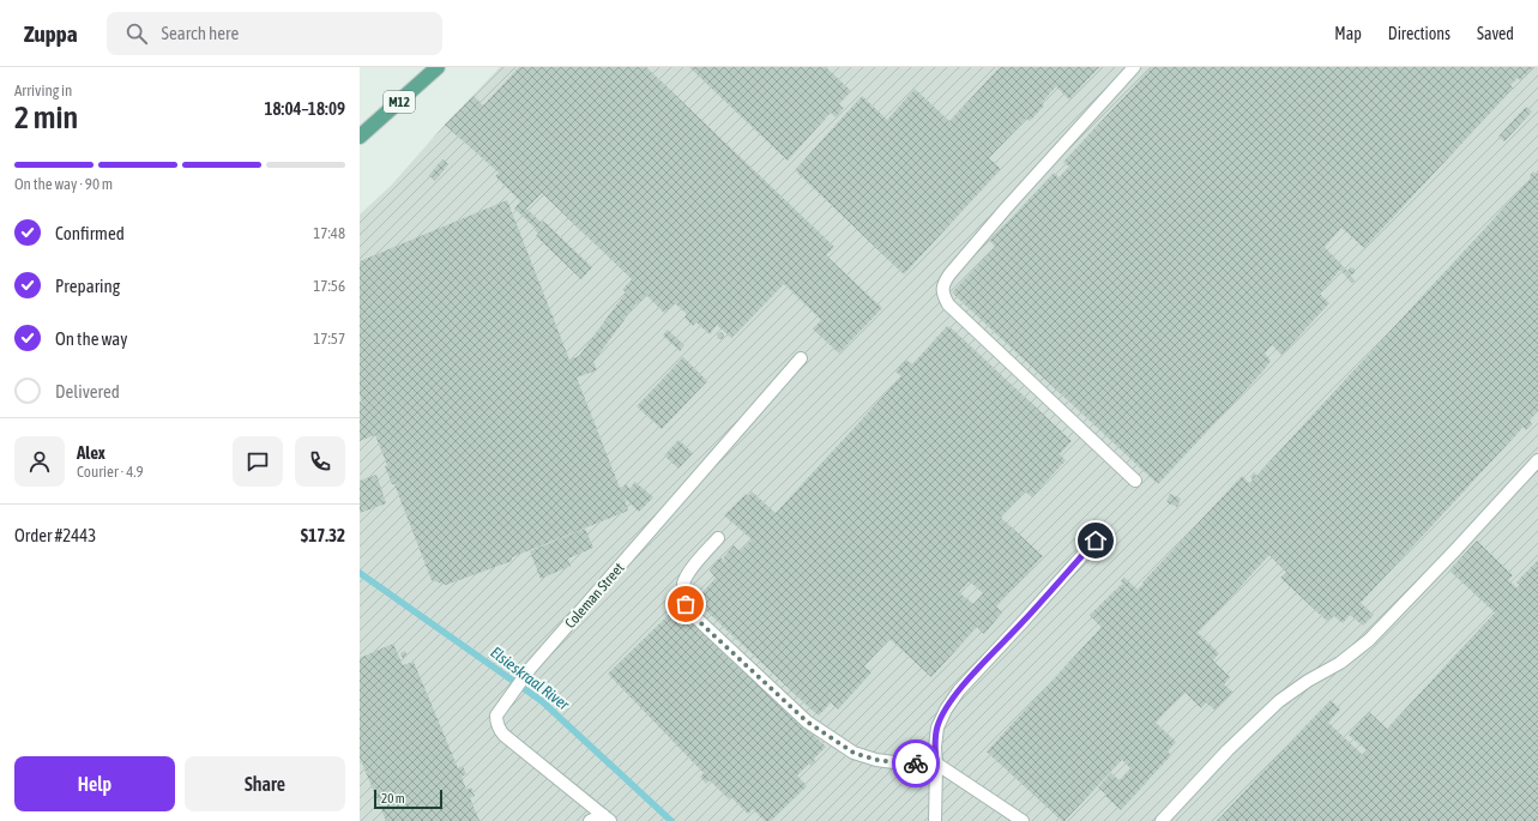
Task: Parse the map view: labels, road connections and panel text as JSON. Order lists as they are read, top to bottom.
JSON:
{
  "streets": {
    "main road": ["M12"],
    "lane": ["Coleman Street"]
  },
  "water": ["Elsieskraal River"],
  "scale_bar": "20 m",
  "page": {
    "header": "Zuppa",
    "search": "Search here",
    "nav": ["Map", "Directions", "Saved"],
    "heading": ["2 min", "Arriving in", "18:04–18:09"],
    "panel": [
      "Alex",
      "Courier · 4.9",
      "Order #2443",
      "$17.32"
    ],
    "bar": "On the way · 90 m",
    "list": [
      ["Confirmed", "17:48"],
      ["Preparing", "17:56"],
      ["On the way", "17:57"],
      "Delivered"
    ],
    "buttons": ["Help", "Share"],
    "scale": "20 m"
  }
}
